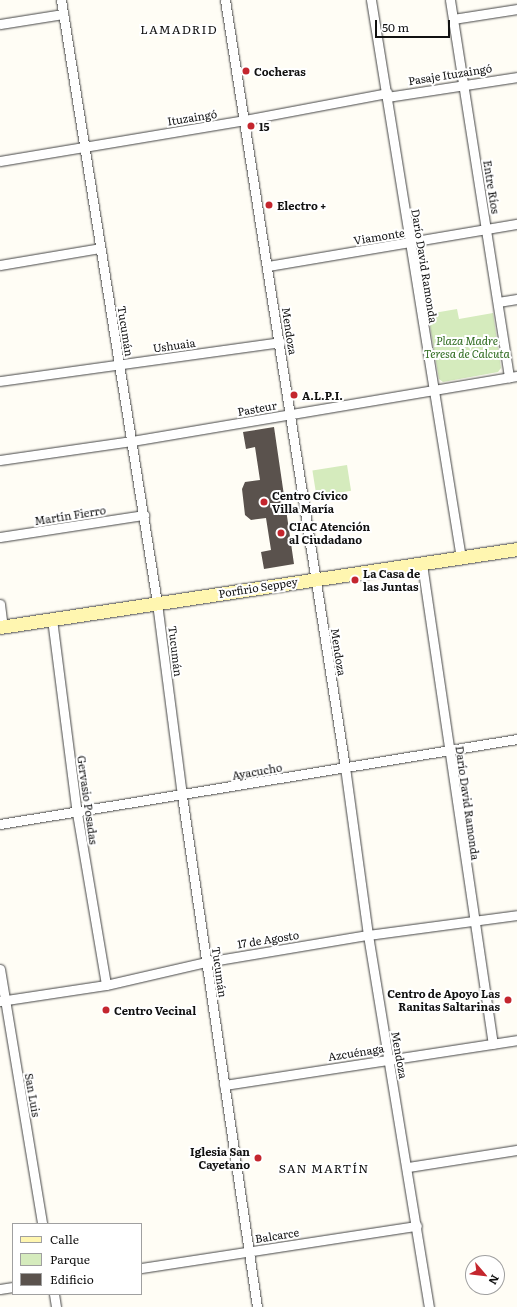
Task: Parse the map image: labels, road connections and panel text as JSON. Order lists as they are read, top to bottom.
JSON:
{
  "streets": {
    "main road": ["Porfirio Seppey"],
    "street": [
      "Pasaje Ituzaingó",
      "Ituzaingó",
      "Entre Ríos",
      "Viamonte",
      "Darío David Ramonda",
      "Tucumán",
      "Mendoza",
      "Ushuaia",
      "Pasteur",
      "Martín Fierro",
      "Ayacucho",
      "Gervasio Posadas",
      "17 de Agosto",
      "Azcuénaga",
      "San Luis",
      "Balcarce"
    ]
  },
  "crossings": [
    ["Pasaje Ituzaingó", "Ituzaingó"],
    ["Pasaje Ituzaingó", "Entre Ríos"],
    ["Pasaje Ituzaingó", "Darío David Ramonda"],
    ["Ituzaingó", "Darío David Ramonda"],
    ["Ituzaingó", "Tucumán"],
    ["Ituzaingó", "Mendoza"],
    ["Entre Ríos", "Viamonte"],
    ["Entre Ríos", "Pasteur"],
    ["Viamonte", "Darío David Ramonda"],
    ["Viamonte", "Mendoza"],
    ["Darío David Ramonda", "Pasteur"],
    ["Darío David Ramonda", "Porfirio Seppey"],
    ["Darío David Ramonda", "Ayacucho"],
    ["Darío David Ramonda", "17 de Agosto"],
    ["Darío David Ramonda", "Azcuénaga"],
    ["Tucumán", "Ushuaia"],
    ["Tucumán", "Pasteur"],
    ["Tucumán", "Martín Fierro"],
    ["Tucumán", "Porfirio Seppey"],
    ["Tucumán", "Ayacucho"],
    ["Tucumán", "17 de Agosto"],
    ["Tucumán", "Azcuénaga"],
    ["Tucumán", "Balcarce"],
    ["Mendoza", "Ushuaia"],
    ["Mendoza", "Pasteur"],
    ["Mendoza", "Porfirio Seppey"],
    ["Mendoza", "Ayacucho"],
    ["Mendoza", "17 de Agosto"],
    ["Mendoza", "Azcuénaga"],
    ["Mendoza", "Balcarce"],
    ["Porfirio Seppey", "Gervasio Posadas"],
    ["Ayacucho", "Gervasio Posadas"],
    ["Gervasio Posadas", "17 de Agosto"],
    ["17 de Agosto", "San Luis"]
  ],
  "districts": ["LAMADRID", "SAN MARTÍN"],
  "parks": ["Plaza Madre Teresa de Calcuta"],
  "places": [
    "Cocheras",
    "15",
    "Electro +",
    "A.L.P.I.",
    "Centro Cívico Villa María",
    "CIAC Atención al Ciudadano",
    "La Casa de las Juntas",
    "Centro de Apoyo Las Ranitas Saltarinas",
    "Centro Vecinal",
    "Iglesia San Cayetano"
  ],
  "legend": ["Calle", "Parque", "Edificio"],
  "scale_bar": "50 m",
  "north": "bottom right"
}
